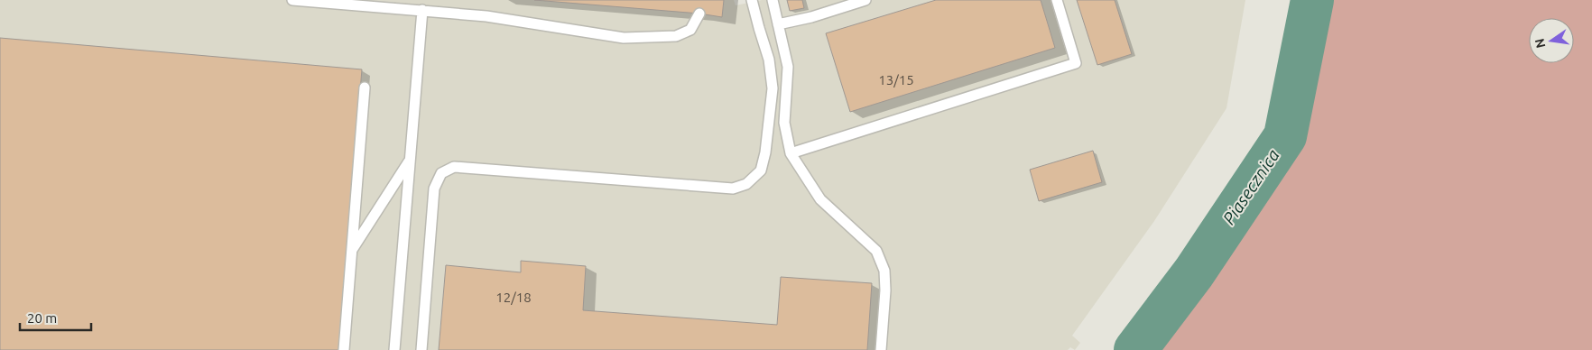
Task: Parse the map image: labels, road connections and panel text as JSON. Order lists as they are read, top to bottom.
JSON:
{
  "water": ["Piasecznica"],
  "house_numbers": ["13/15", "12/18"],
  "scale_bar": "20 m",
  "north": "left"
}
